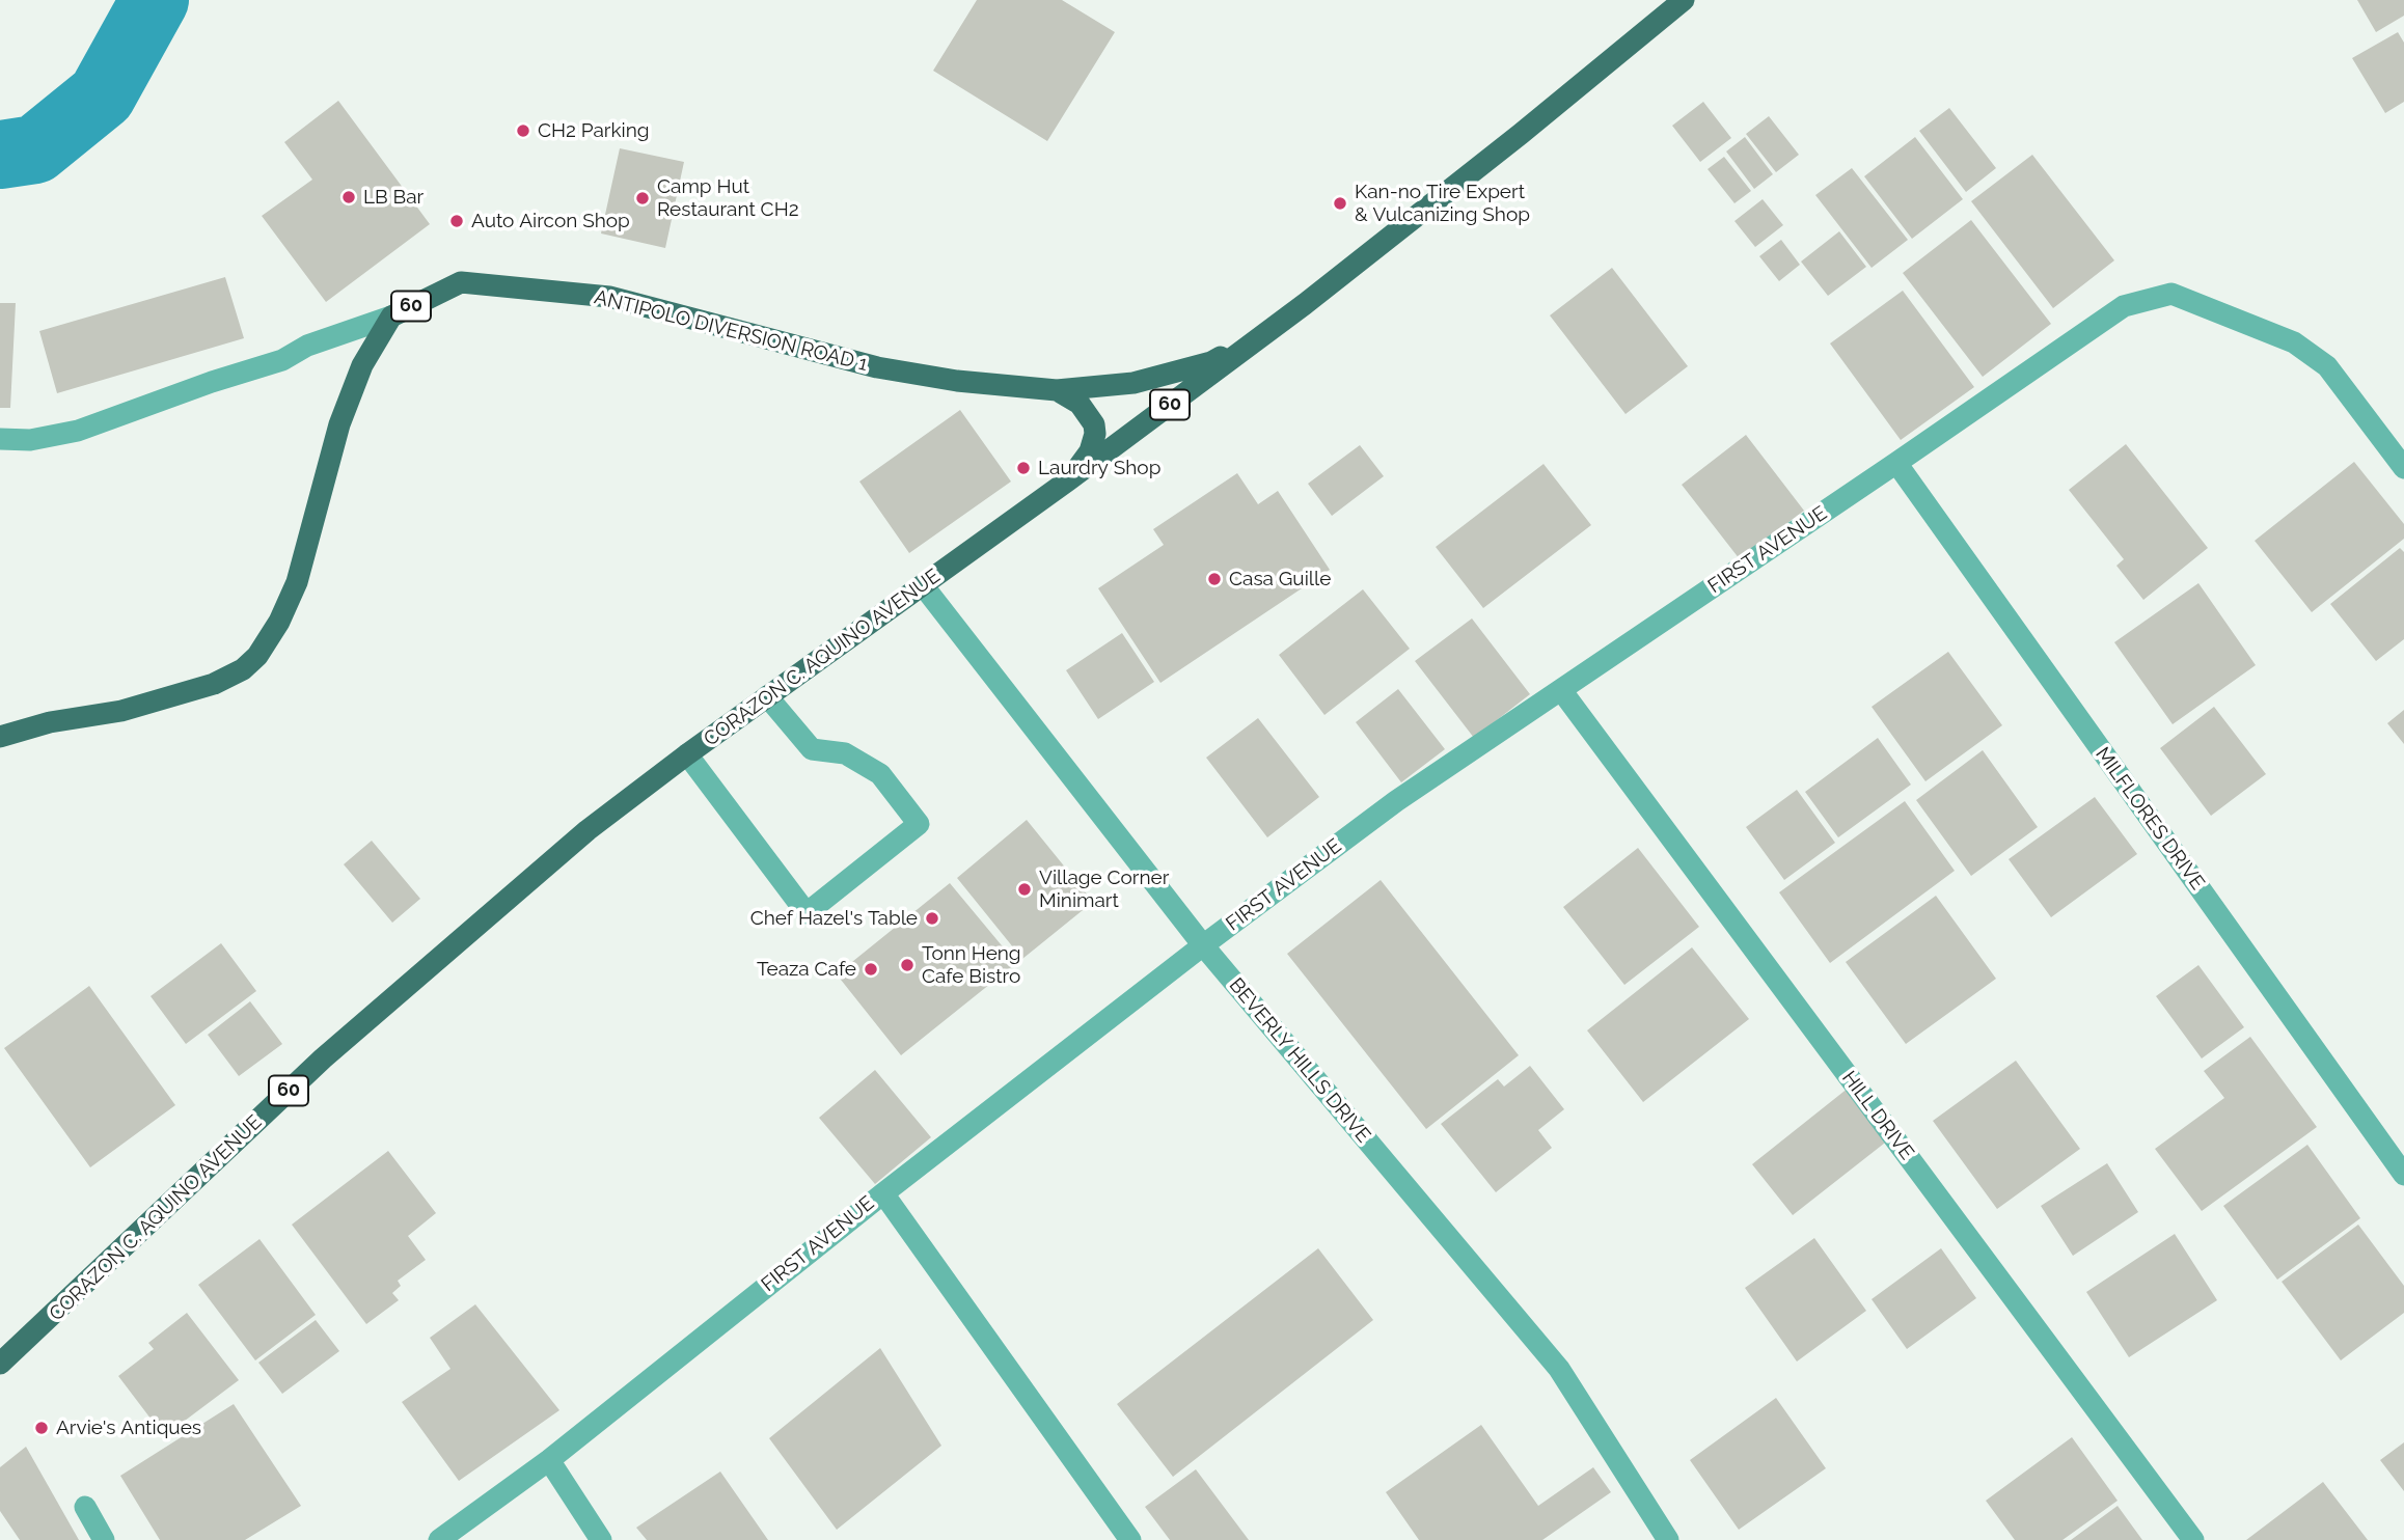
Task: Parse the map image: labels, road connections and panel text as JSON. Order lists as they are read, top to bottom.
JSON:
{
  "streets": {
    "main road": ["60", "ANTIPOLO DIVERSION ROAD 1", "CORAZON C. AQUINO AVENUE"],
    "street": [
      "FIRST AVENUE",
      "MILFLORES DRIVE",
      "BEVERLY HILLS DRIVE",
      "HILL DRIVE"
    ]
  },
  "crossings": [
    ["60", "ANTIPOLO DIVERSION ROAD 1"],
    ["ANTIPOLO DIVERSION ROAD 1", "CORAZON C. AQUINO AVENUE"],
    ["FIRST AVENUE", "MILFLORES DRIVE"],
    ["FIRST AVENUE", "BEVERLY HILLS DRIVE"],
    ["FIRST AVENUE", "HILL DRIVE"],
    ["CORAZON C. AQUINO AVENUE", "BEVERLY HILLS DRIVE"]
  ],
  "places": [
    "CH2 Parking",
    "LB Bar",
    "Camp Hut Restaurant CH2",
    "Kan-no Tire Expert & Vulcanizing Shop",
    "Auto Aircon Shop",
    "Laurdry Shop",
    "Casa Guille",
    "Village Corner Minimart",
    "Chef Hazel's Table",
    "Tonn Heng Cafe Bistro",
    "Teaza Cafe",
    "Arvie's Antiques"
  ]
}
